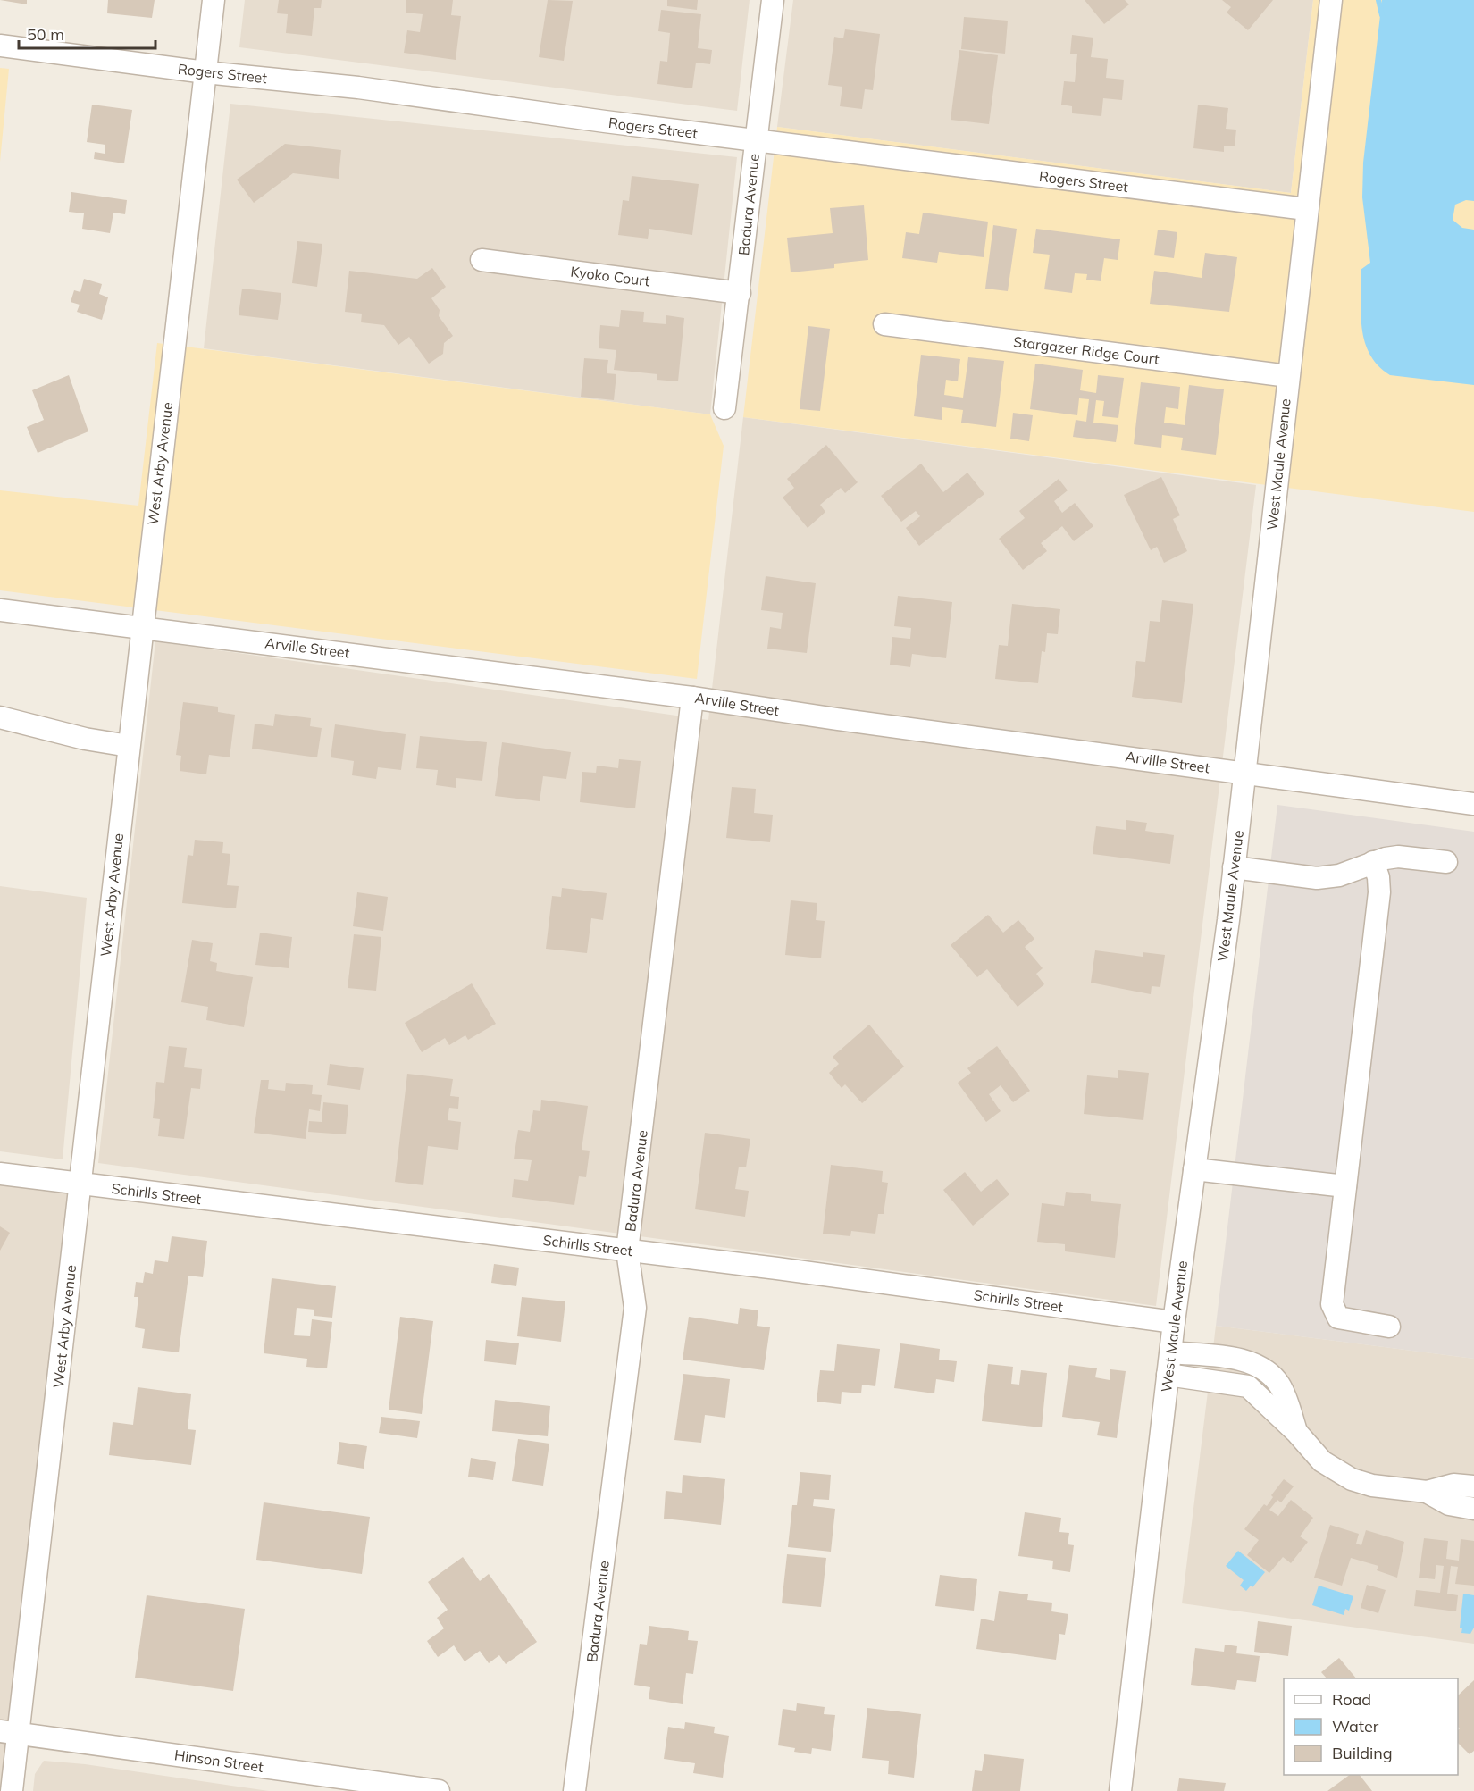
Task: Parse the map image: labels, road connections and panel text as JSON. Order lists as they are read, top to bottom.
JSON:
{
  "streets": {
    "street": [
      "Rogers Street",
      "Badura Avenue",
      "Kyoko Court",
      "Stargazer Ridge Court",
      "West Arby Avenue",
      "West Maule Avenue",
      "Arville Street",
      "Schirlls Street",
      "Hinson Street"
    ]
  },
  "crossings": [
    ["Rogers Street", "Badura Avenue"],
    ["Rogers Street", "West Arby Avenue"],
    ["Rogers Street", "West Maule Avenue"],
    ["Badura Avenue", "Kyoko Court"],
    ["Badura Avenue", "Arville Street"],
    ["Badura Avenue", "Schirlls Street"],
    ["Stargazer Ridge Court", "West Maule Avenue"],
    ["West Arby Avenue", "Arville Street"],
    ["West Arby Avenue", "Schirlls Street"],
    ["West Arby Avenue", "Hinson Street"],
    ["West Maule Avenue", "Arville Street"],
    ["West Maule Avenue", "Schirlls Street"]
  ],
  "legend": ["Road", "Water", "Building"],
  "scale_bar": "50 m"
}
